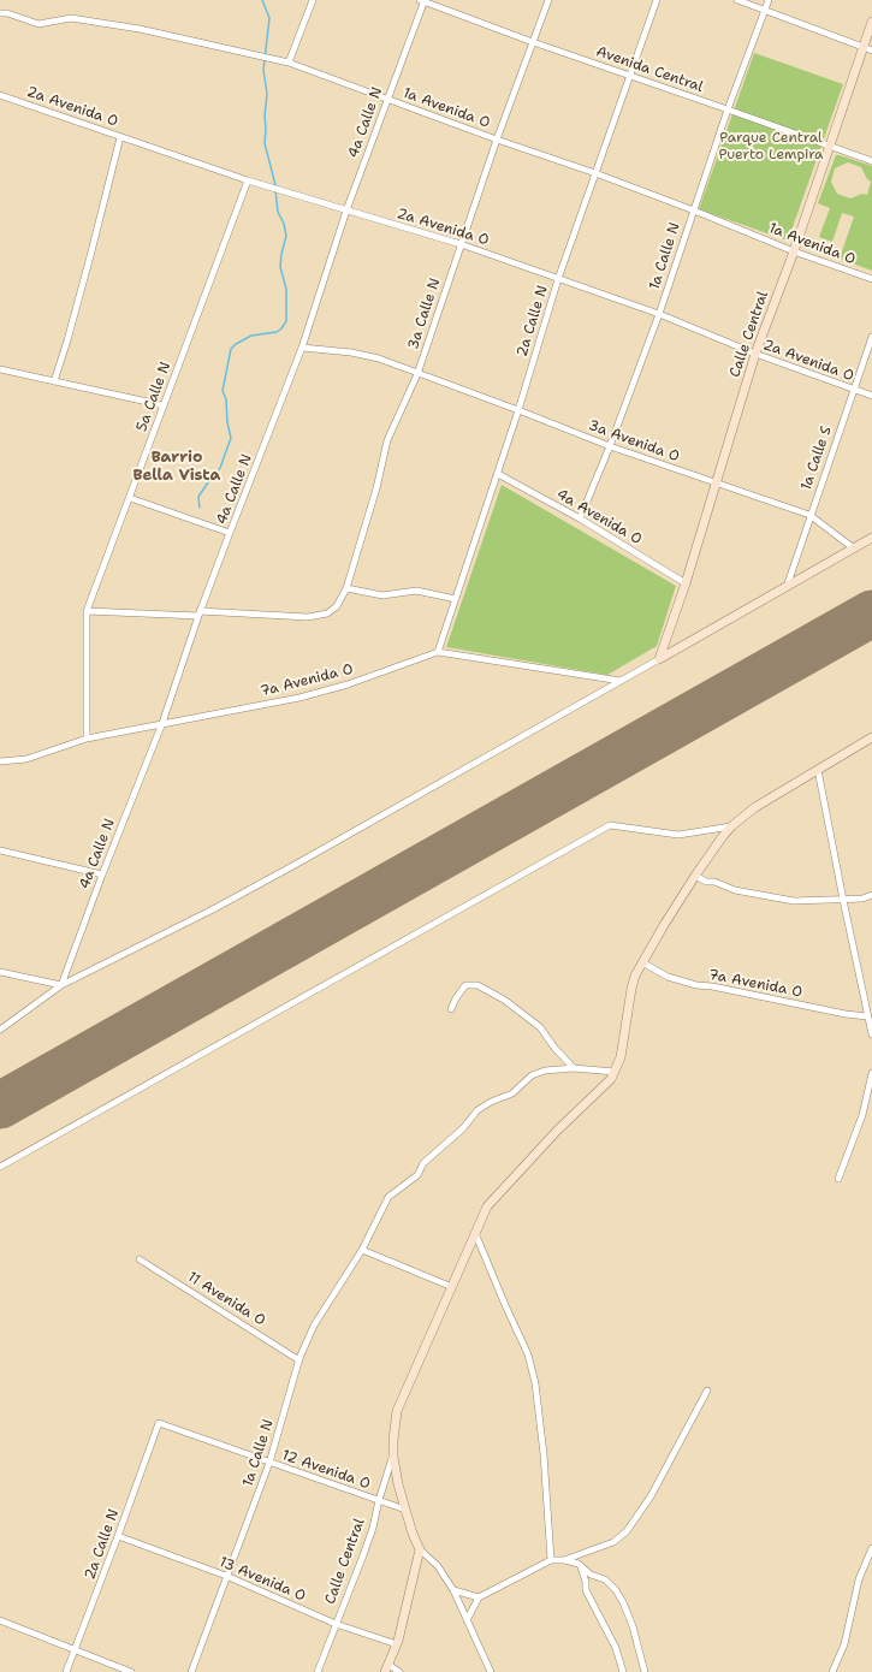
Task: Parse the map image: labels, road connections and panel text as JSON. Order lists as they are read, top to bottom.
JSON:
{
  "streets": {
    "street": [
      "Avenida Central",
      "2a Avenida O",
      "1a Avenida O",
      "4a Calle N",
      "1a Calle N",
      "3a Calle N",
      "2a Calle N",
      "Calle Central",
      "5a Calle N",
      "3a Avenida O",
      "1a Calle S",
      "4a Avenida O",
      "7a Avenida O",
      "11 Avenida O",
      "12 Avenida O",
      "13 Avenida O"
    ]
  },
  "crossings": [
    ["Avenida Central", "4a Calle N"],
    ["Avenida Central", "1a Calle N"],
    ["Avenida Central", "3a Calle N"],
    ["Avenida Central", "2a Calle N"],
    ["Avenida Central", "Calle Central"],
    ["2a Avenida O", "4a Calle N"],
    ["2a Avenida O", "1a Calle N"],
    ["2a Avenida O", "3a Calle N"],
    ["2a Avenida O", "2a Calle N"],
    ["2a Avenida O", "Calle Central"],
    ["2a Avenida O", "5a Calle N"],
    ["2a Avenida O", "1a Calle S"],
    ["1a Avenida O", "4a Calle N"],
    ["1a Avenida O", "1a Calle N"],
    ["1a Avenida O", "3a Calle N"],
    ["1a Avenida O", "2a Calle N"],
    ["1a Avenida O", "Calle Central"],
    ["4a Calle N", "3a Calle N"],
    ["4a Calle N", "3a Avenida O"],
    ["4a Calle N", "7a Avenida O"],
    ["1a Calle N", "3a Avenida O"],
    ["1a Calle N", "4a Avenida O"],
    ["1a Calle N", "11 Avenida O"],
    ["1a Calle N", "12 Avenida O"],
    ["1a Calle N", "13 Avenida O"],
    ["3a Calle N", "5a Calle N"],
    ["3a Calle N", "3a Avenida O"],
    ["2a Calle N", "3a Avenida O"],
    ["2a Calle N", "4a Avenida O"],
    ["2a Calle N", "7a Avenida O"],
    ["2a Calle N", "12 Avenida O"],
    ["2a Calle N", "13 Avenida O"],
    ["Calle Central", "3a Avenida O"],
    ["Calle Central", "4a Avenida O"],
    ["Calle Central", "12 Avenida O"],
    ["Calle Central", "13 Avenida O"],
    ["5a Calle N", "7a Avenida O"],
    ["3a Avenida O", "1a Calle S"]
  ],
  "districts": ["Barrio Bella Vista"],
  "parks": ["Parque Central Puerto Lempira"]
}
